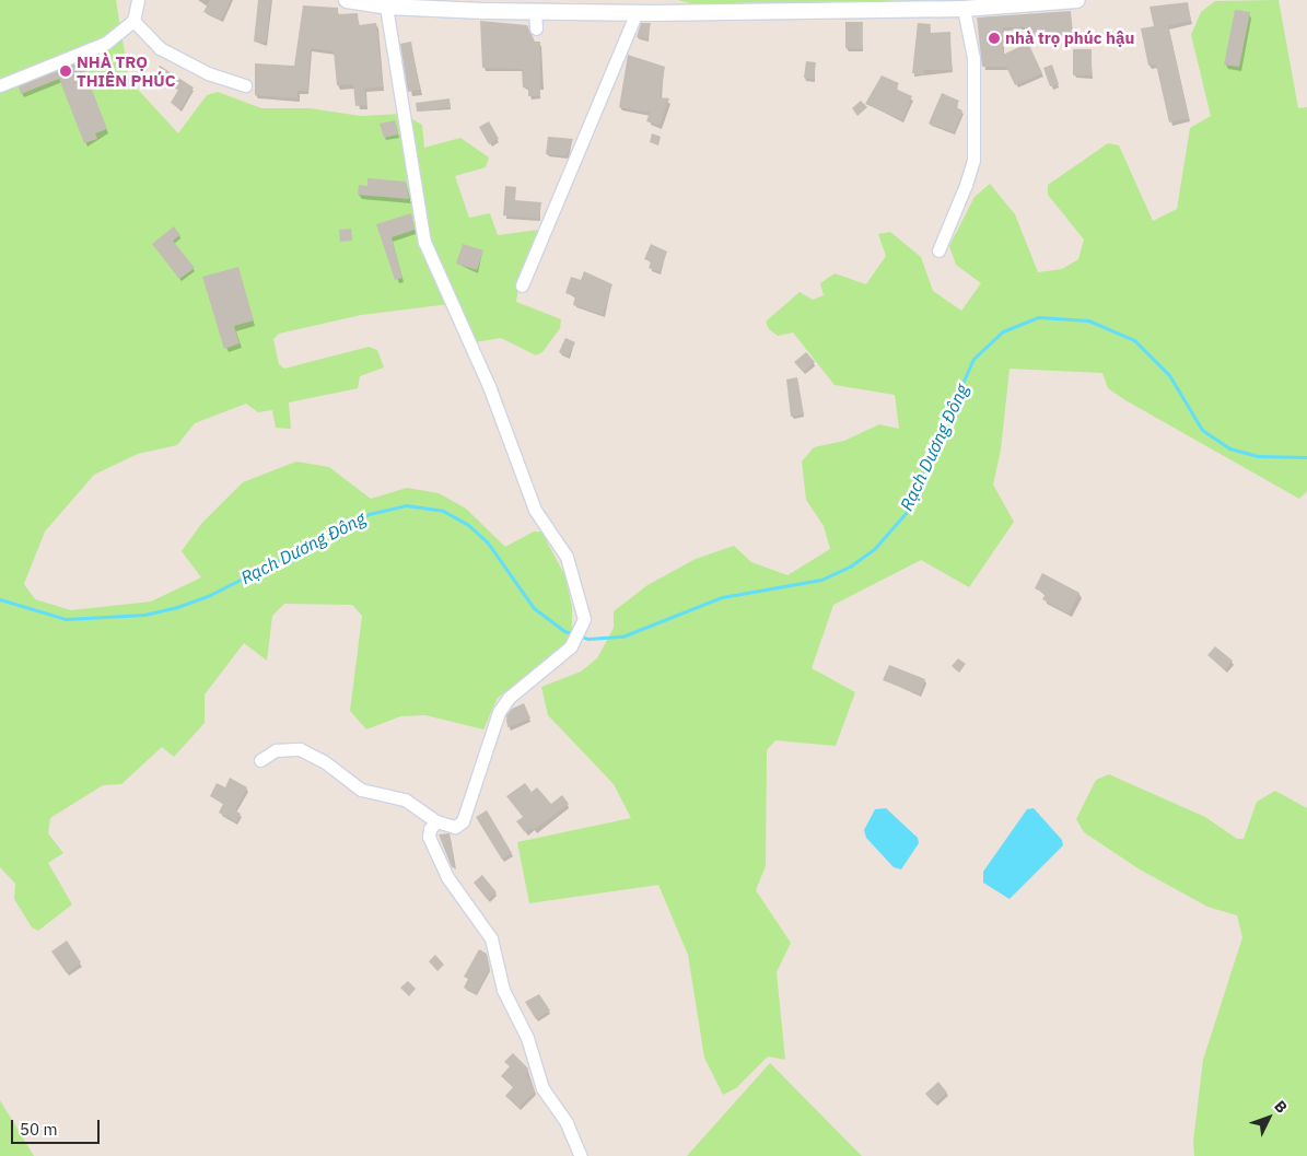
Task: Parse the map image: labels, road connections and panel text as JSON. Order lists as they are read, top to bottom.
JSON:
{
  "water": ["Rạch Dương Đông"],
  "places": ["nhà trọ phúc hậu", "NHÀ TRỌ THIÊN PHÚC"],
  "scale_bar": "50 m",
  "north": "top right"
}
